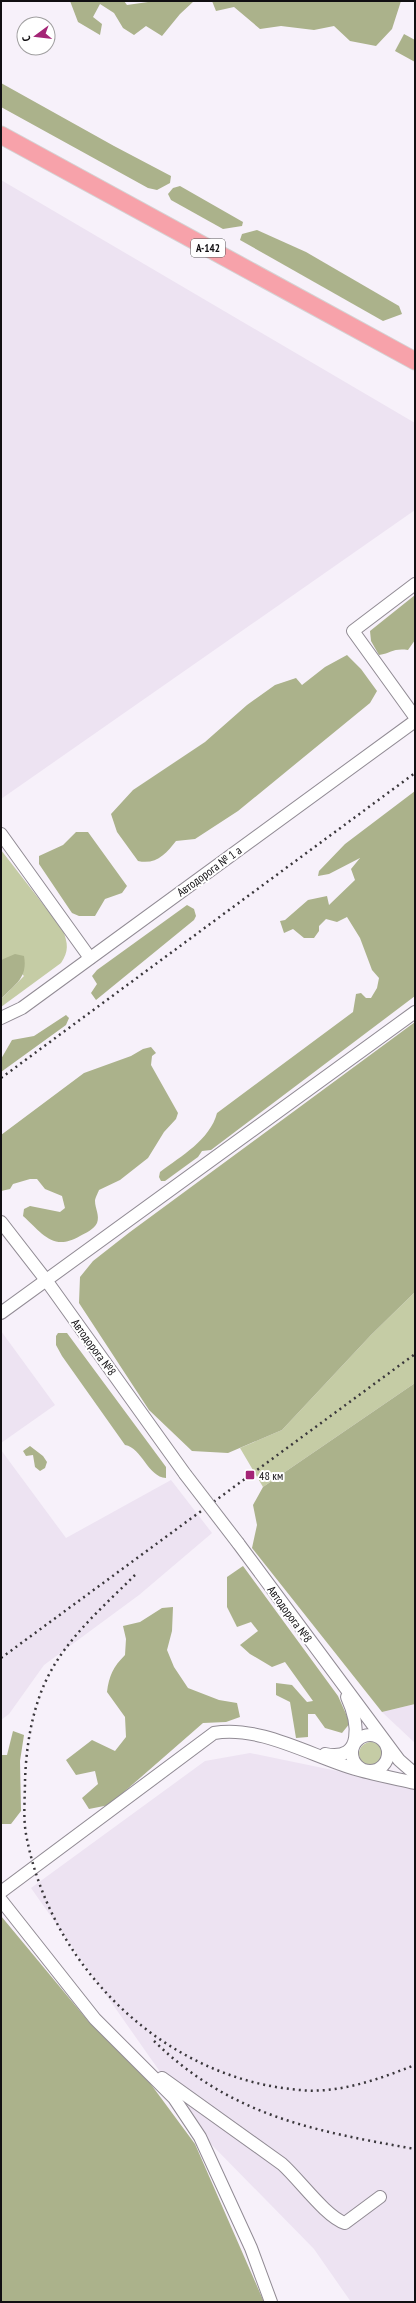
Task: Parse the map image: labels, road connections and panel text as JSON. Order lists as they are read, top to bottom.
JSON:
{
  "streets": {
    "highway": ["А-142"],
    "street": ["Автодорога № 1 а", "Автодорога №8"]
  },
  "places": {
    "transit": ["48 км"]
  },
  "north": "left"
}
